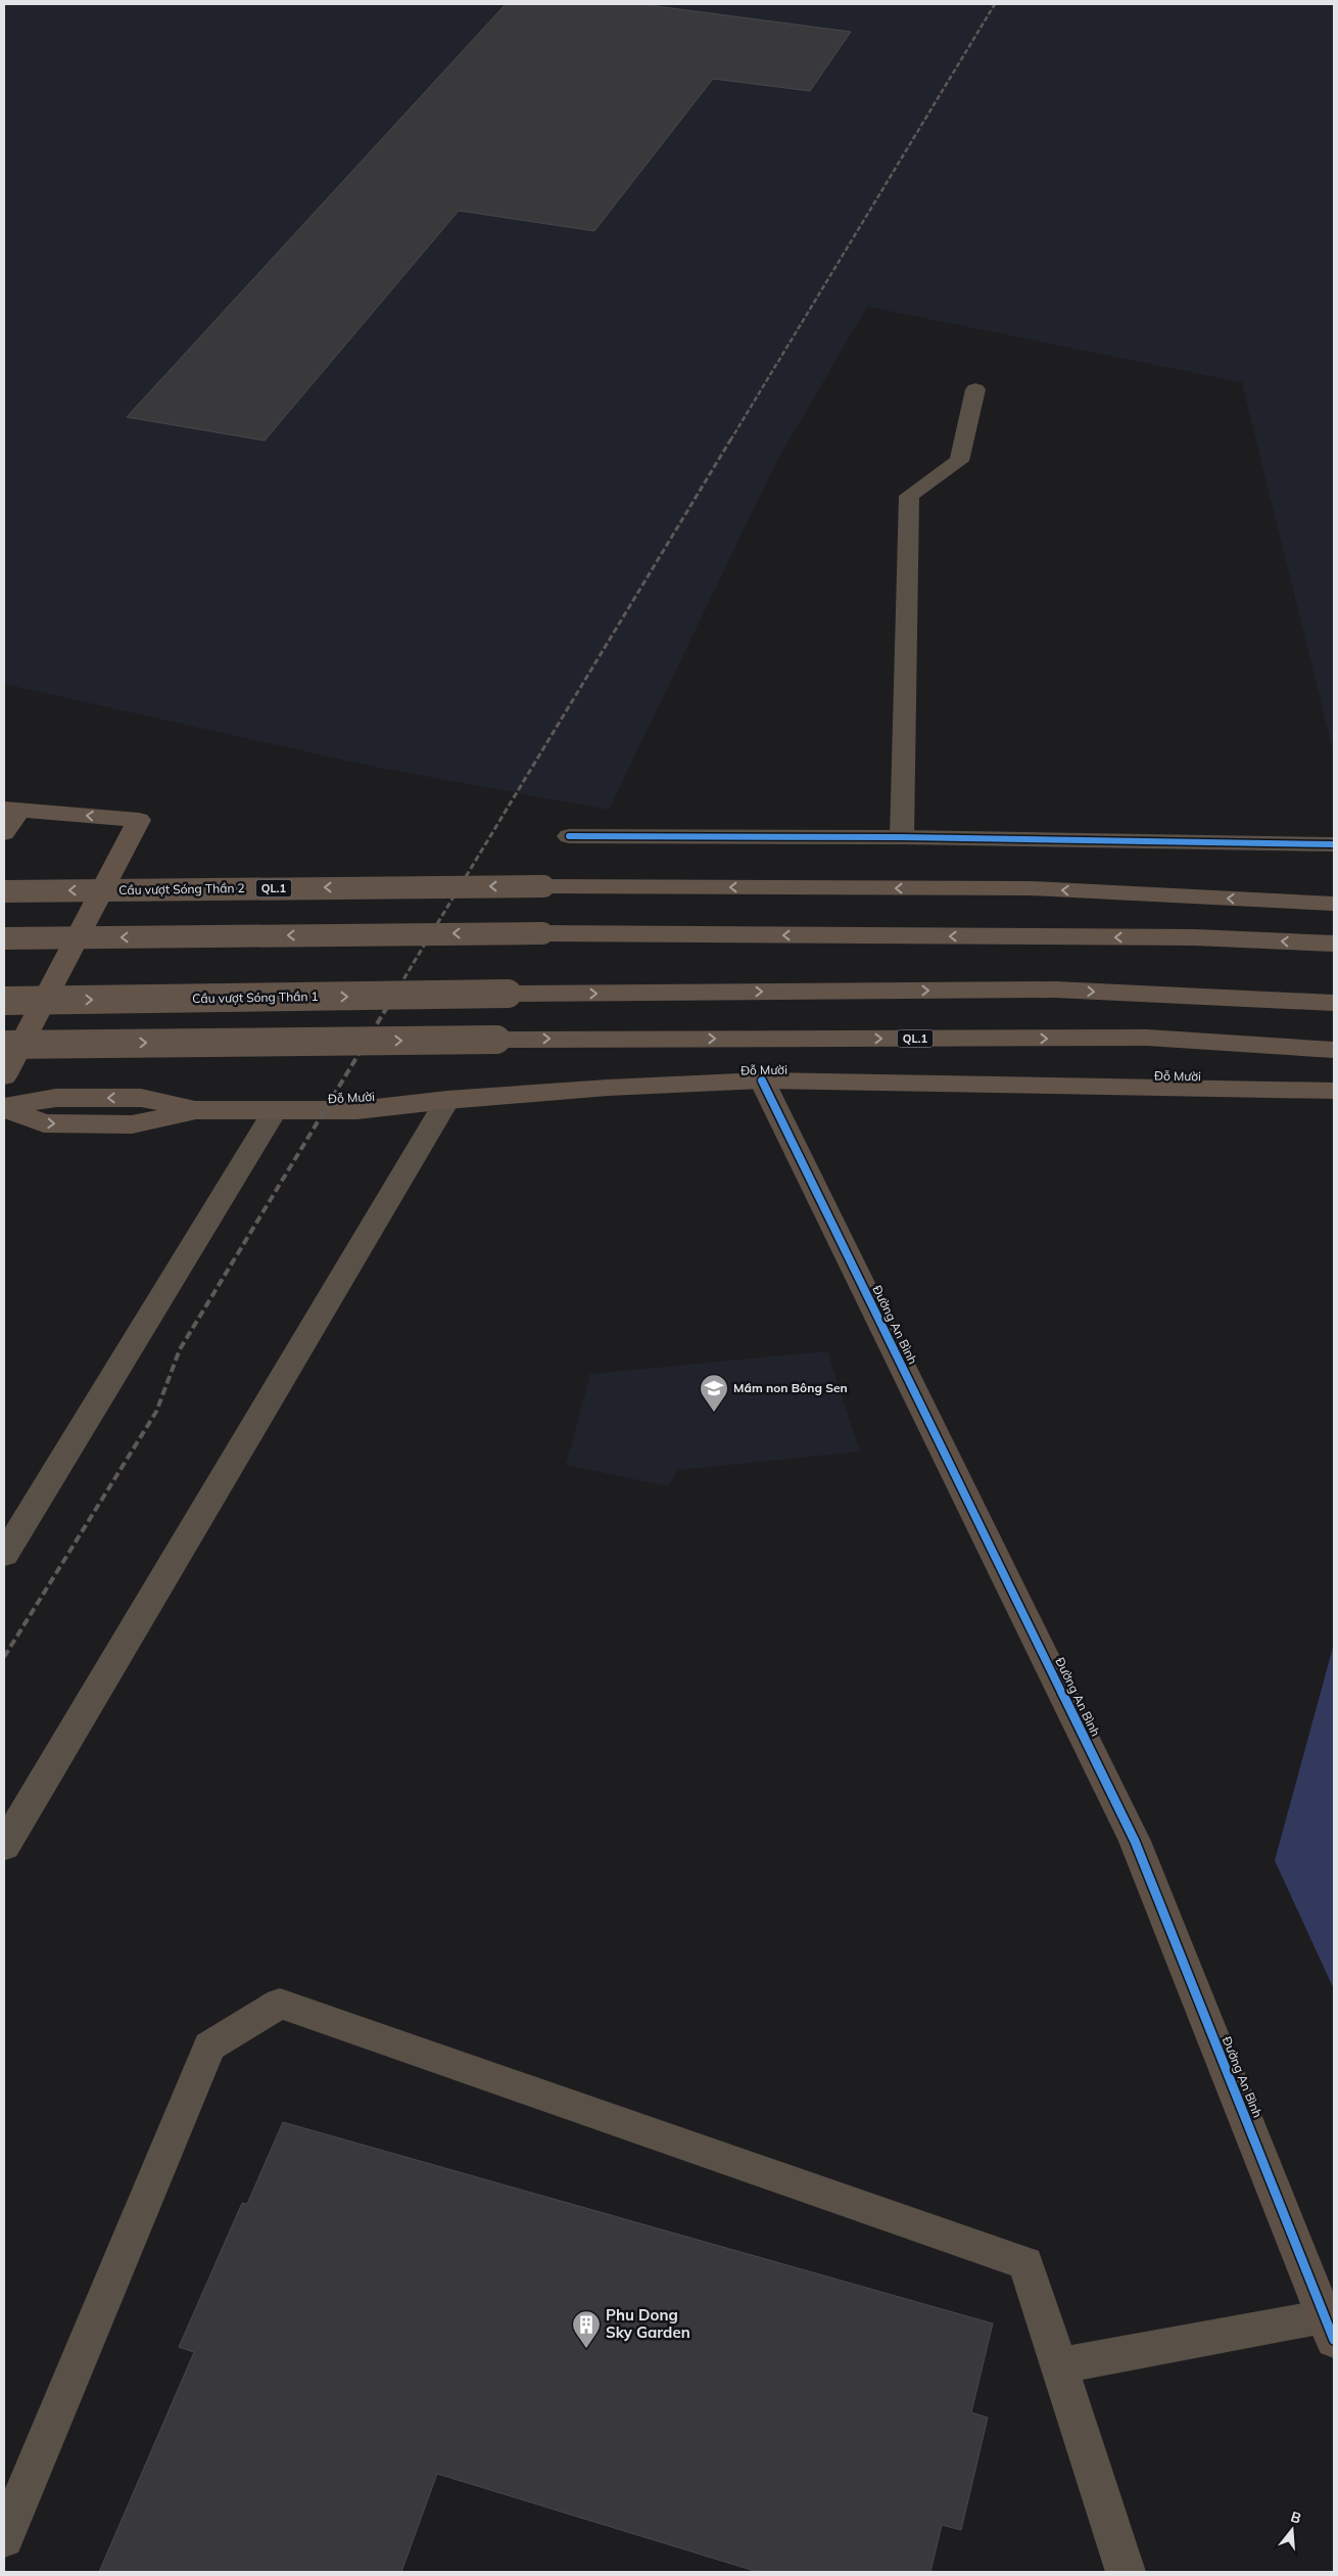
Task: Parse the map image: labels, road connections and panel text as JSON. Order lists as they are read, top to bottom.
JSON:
{
  "streets": {
    "highway": [
      "QL.1",
      "Cầu vượt Sóng Thần 2",
      "Cầu vượt Sóng Thần 1",
      "Đỗ Mười"
    ],
    "street": ["Đường An Bình"]
  },
  "crossings": [
    ["Đỗ Mười", "Đường An Bình"]
  ],
  "places": {
    "school or university": ["Mầm non Bông Sen"],
    "building": ["Phu Dong Sky Garden"]
  },
  "north": "top"
}
